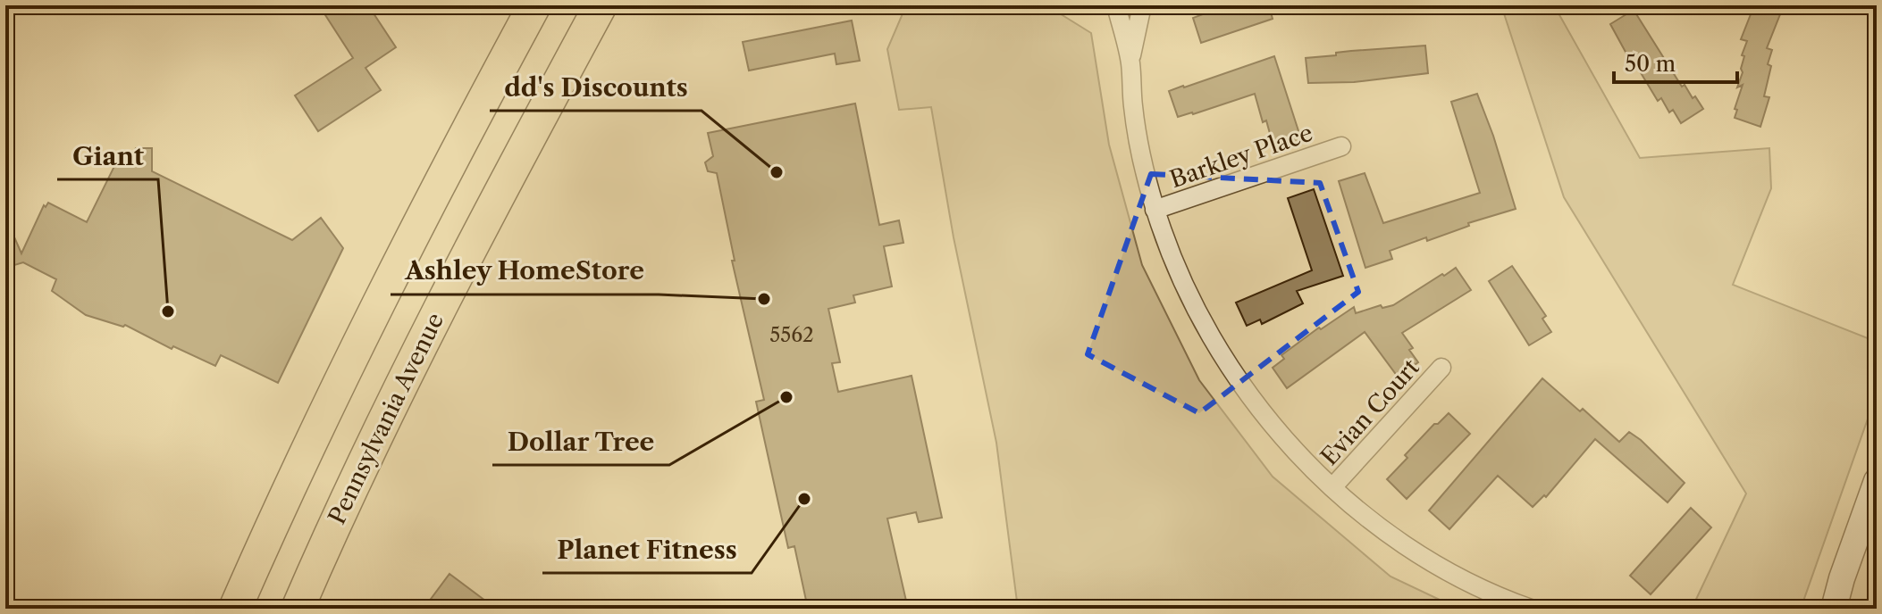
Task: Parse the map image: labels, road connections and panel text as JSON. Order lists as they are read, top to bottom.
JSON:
{
  "streets": {
    "highway": ["Pennsylvania Avenue"],
    "street": ["Barkley Place", "Evian Court"]
  },
  "places": [
    "dd's Discounts",
    "Ashley HomeStore",
    "Giant",
    "Dollar Tree",
    "Planet Fitness"
  ],
  "house_numbers": ["5562"],
  "scale_bar": "50 m"
}
